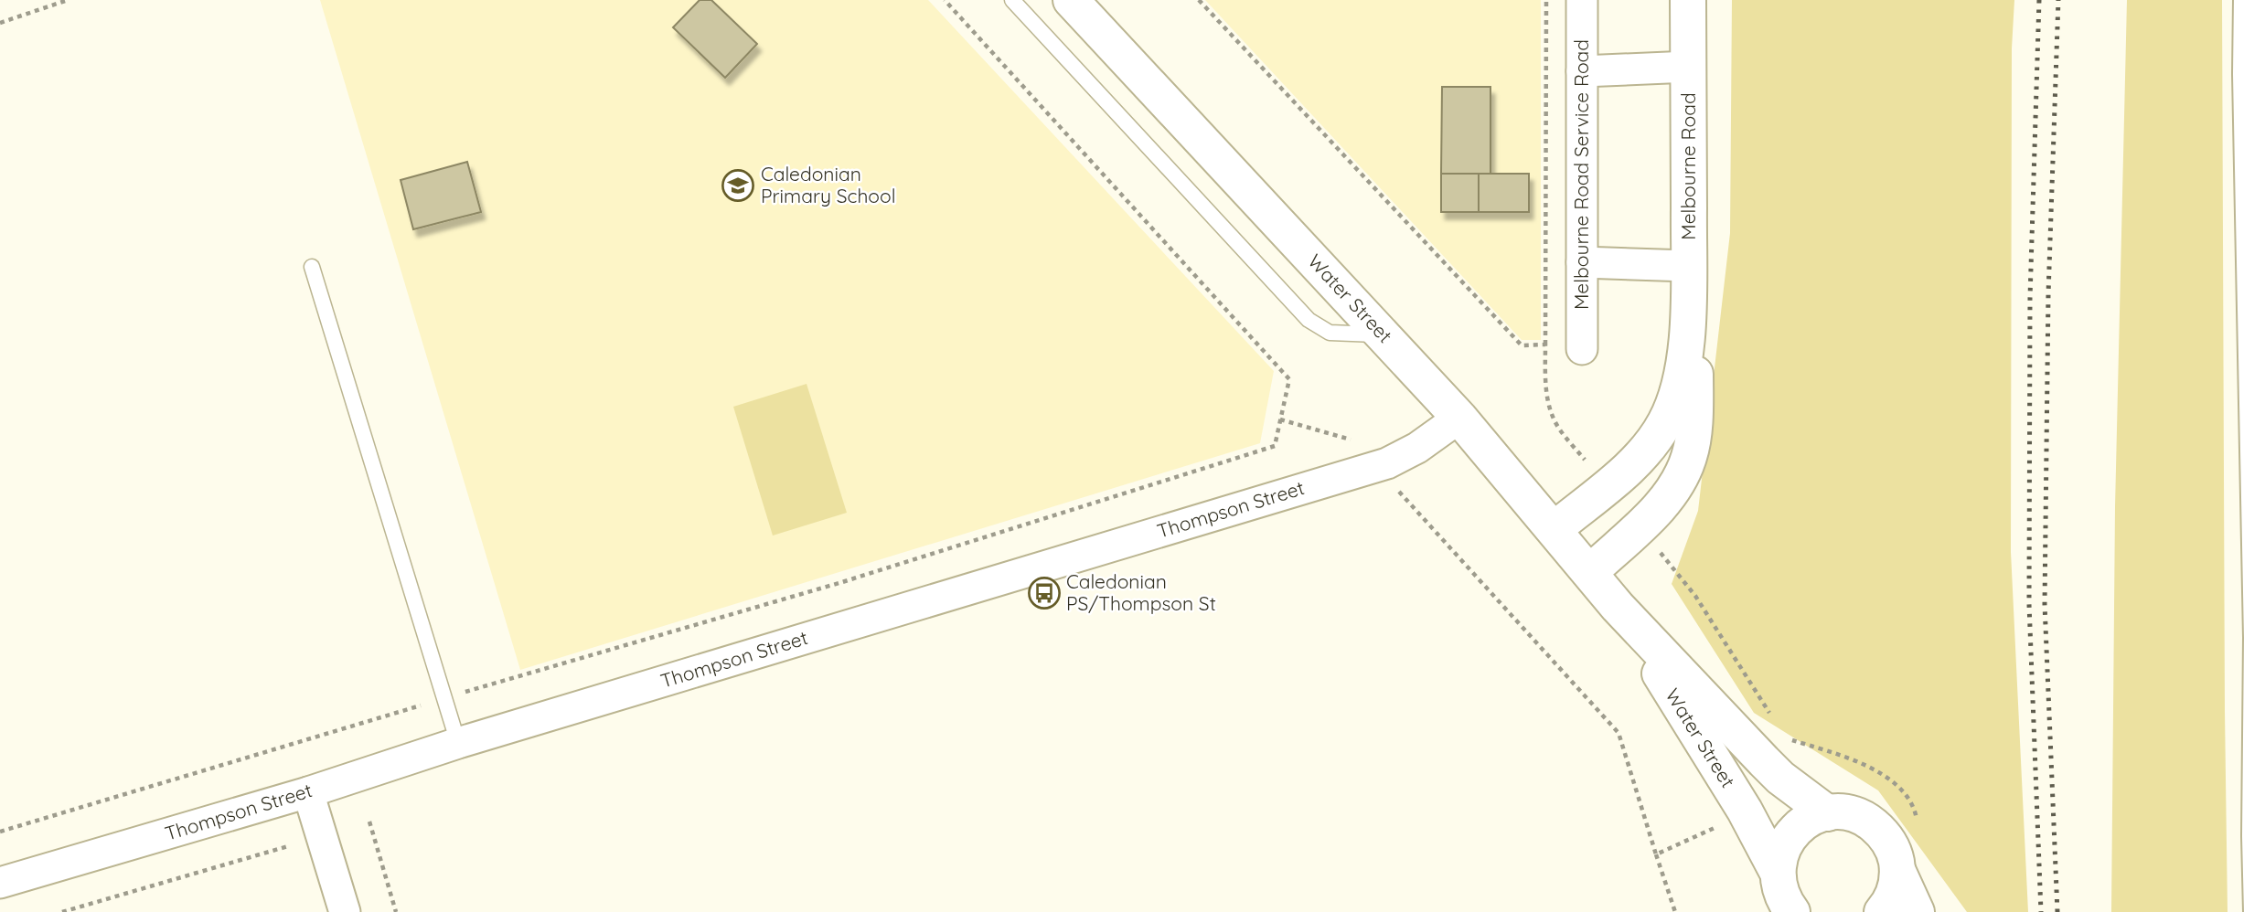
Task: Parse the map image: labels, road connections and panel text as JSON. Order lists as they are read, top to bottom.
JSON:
{
  "streets": {
    "main road": ["Melbourne Road", "Water Street"],
    "street": ["Melbourne Road Service Road", "Thompson Street"]
  },
  "crossings": [
    ["Melbourne Road", "Melbourne Road Service Road"],
    ["Melbourne Road", "Water Street"],
    ["Water Street", "Thompson Street"]
  ],
  "places": {
    "school or university": ["Caledonian Primary School"],
    "bus stop": ["Caledonian PS/Thompson St"]
  }
}
